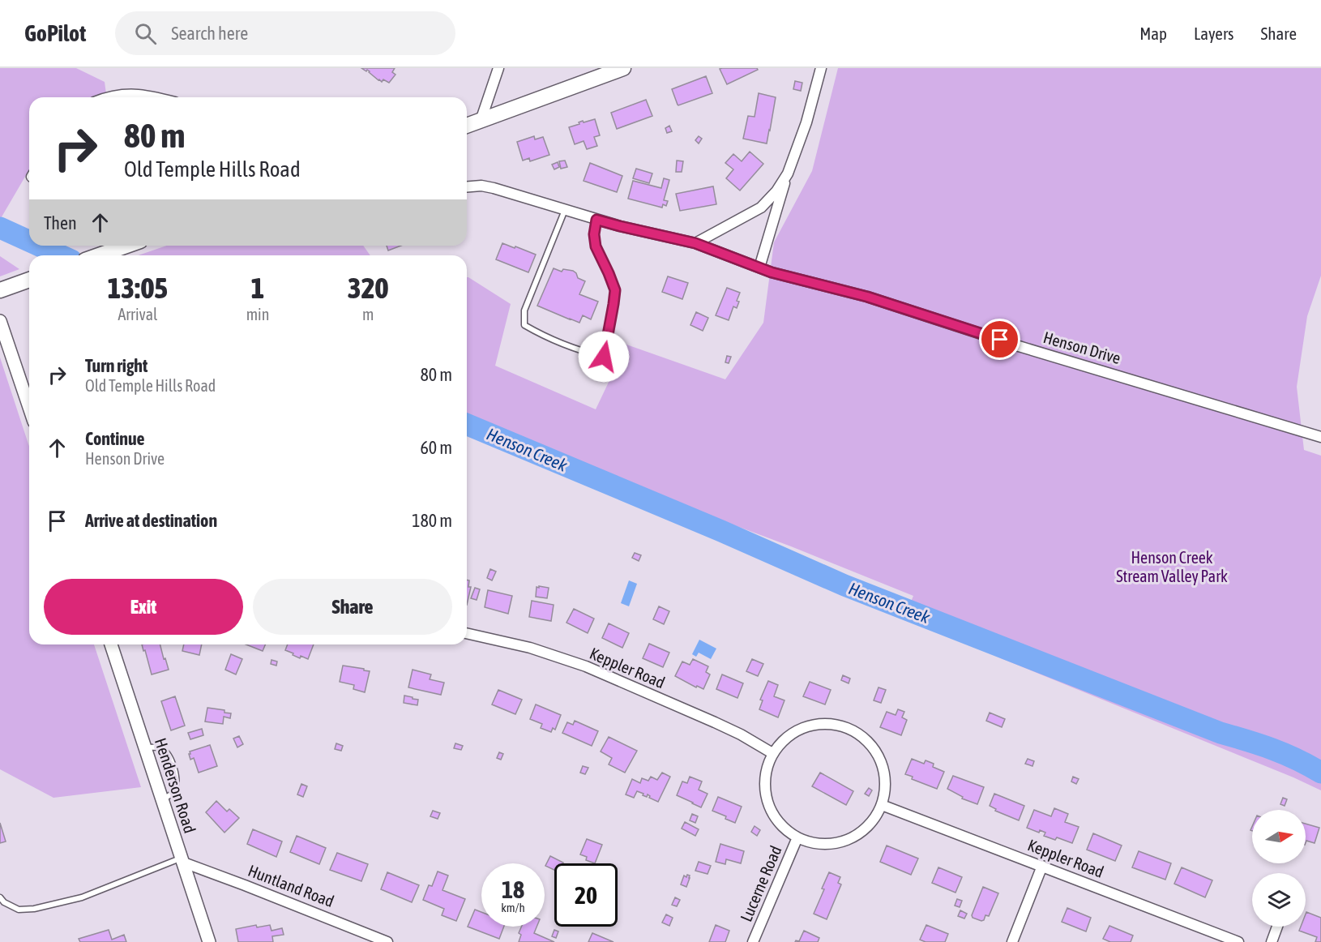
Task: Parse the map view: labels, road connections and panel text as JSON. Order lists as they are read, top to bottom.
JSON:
{
  "streets": {
    "street": [
      "Henson Drive",
      "Keppler Road",
      "Henderson Road",
      "Lucerne Road",
      "Huntland Road"
    ]
  },
  "crossings": [
    ["Keppler Road", "Lucerne Road"],
    ["Henderson Road", "Huntland Road"]
  ],
  "water": ["Henson Creek"],
  "parks": ["Henson Creek Stream Valley Park"],
  "north": "right",
  "page": {
    "header": "GoPilot",
    "search": "Search here",
    "nav": ["Map", "Layers", "Share"],
    "turn": ["80 m", "Old Temple Hills Road"],
    "then": "Then",
    "eta": [
      "13:05",
      "Arrival",
      "1",
      "min",
      "320",
      "m"
    ],
    "list": [
      {
        "name": "Turn right",
        "note": "Old Temple Hills Road",
        "value": "80 m"
      },
      {
        "name": "Continue",
        "note": "Henson Drive",
        "value": "60 m"
      },
      {
        "name": "Arrive at destination",
        "value": "180 m"
      }
    ],
    "buttons": ["Exit", "Share"],
    "speed": "18 km/h",
    "limit": "20"
  }
}
